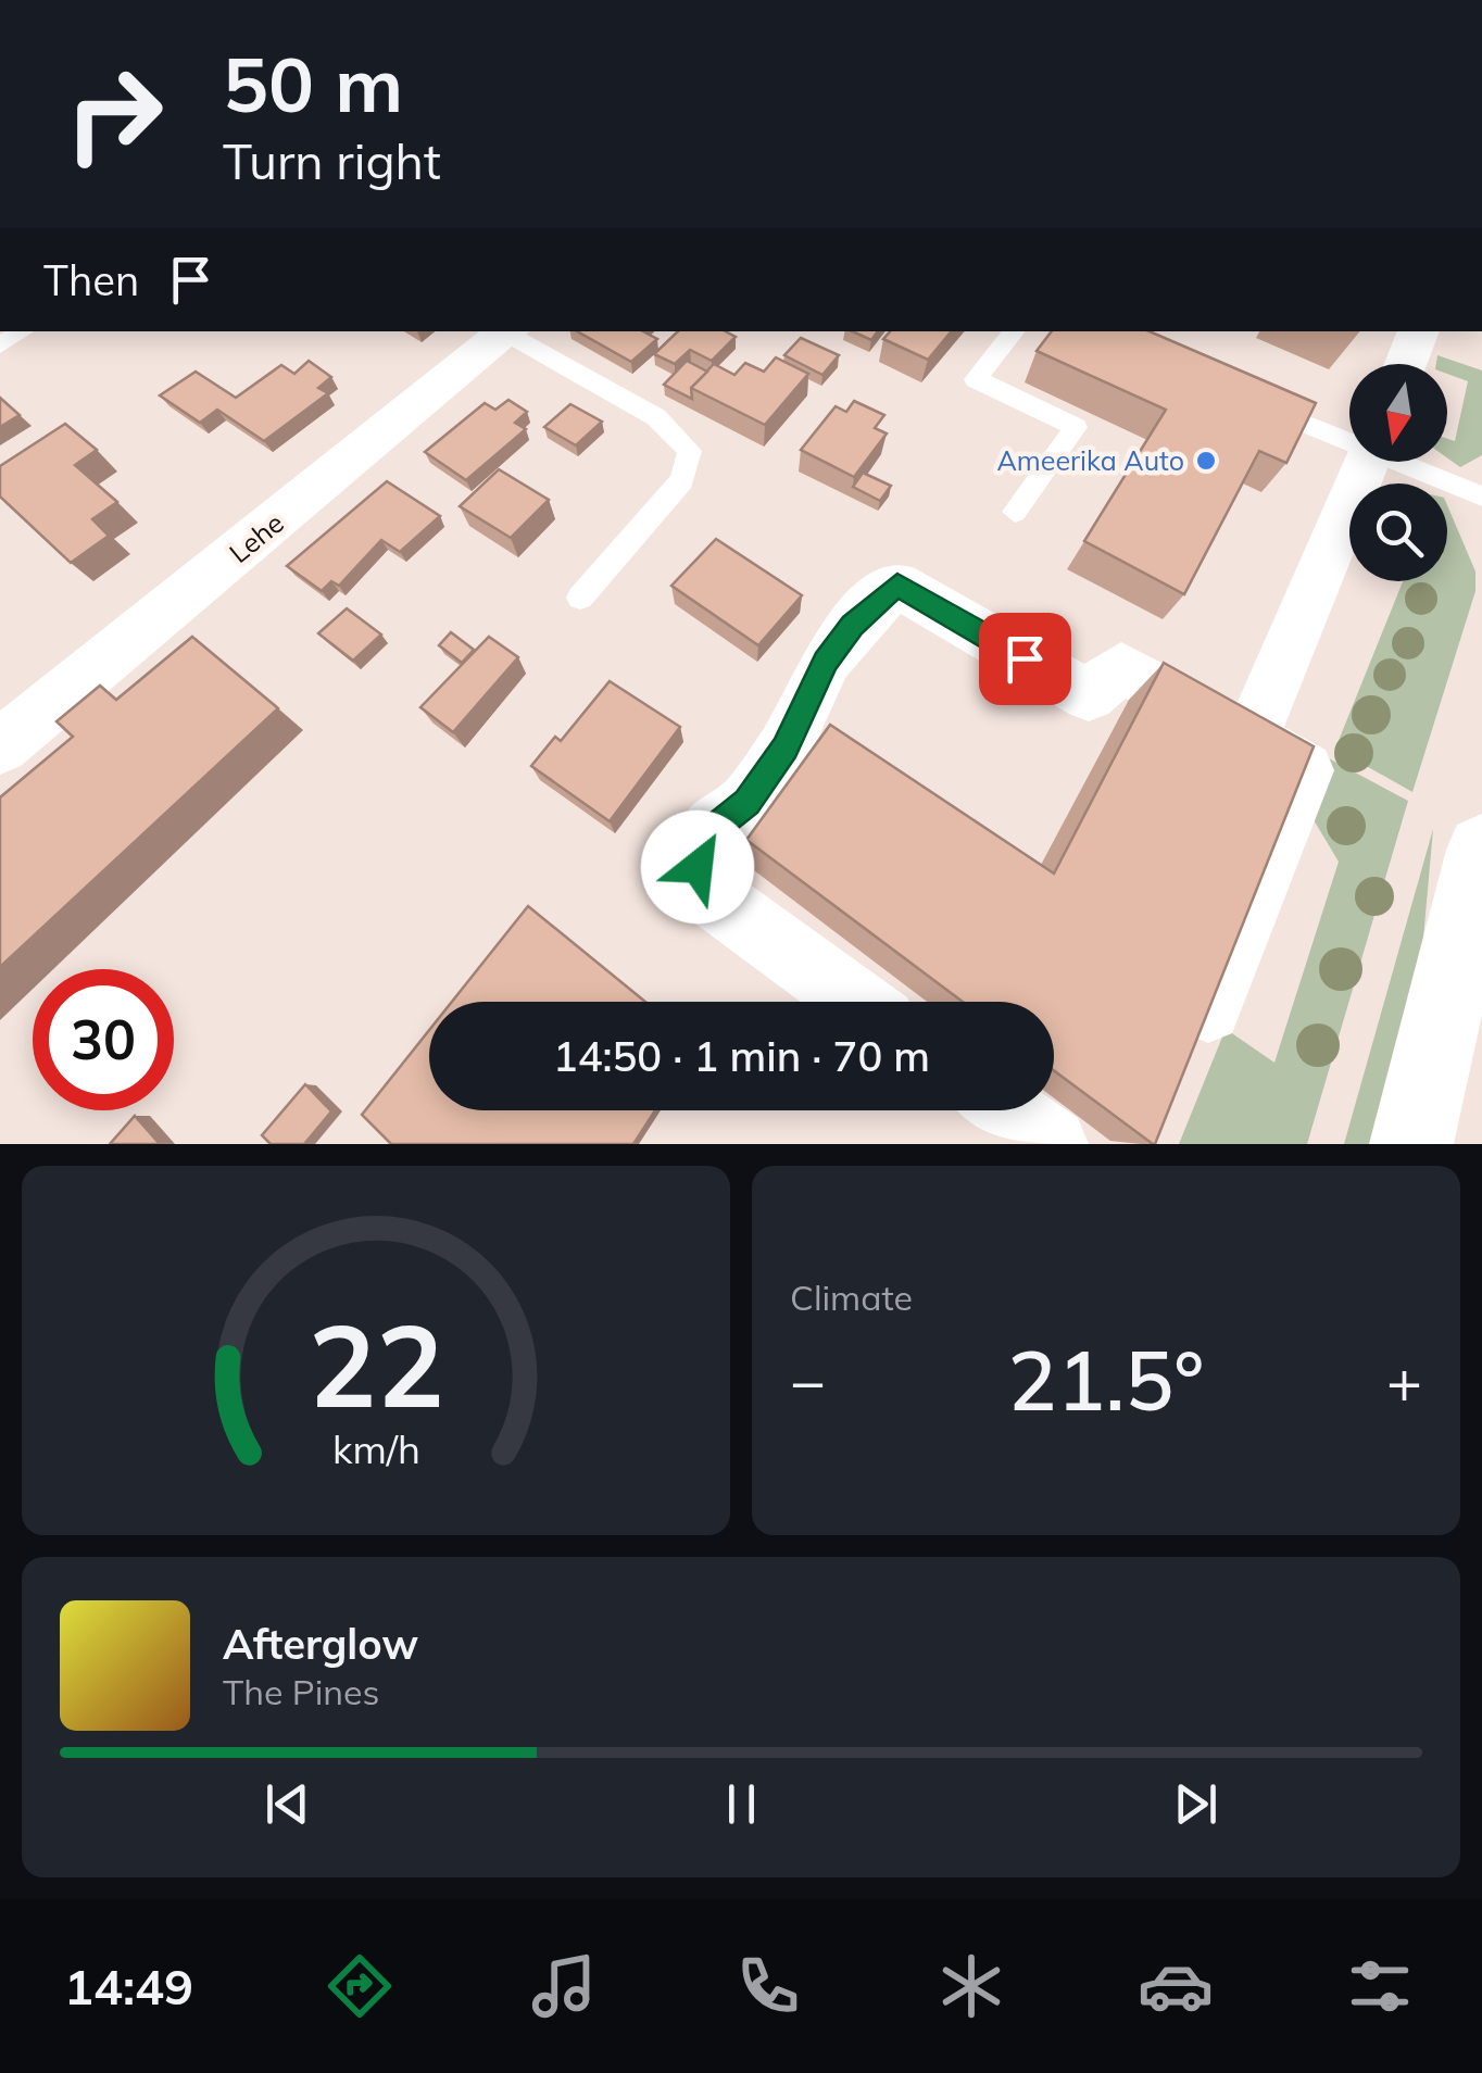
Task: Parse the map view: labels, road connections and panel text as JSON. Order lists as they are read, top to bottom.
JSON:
{
  "streets": {
    "street": ["Lehe"]
  },
  "places": ["Ameerika Auto"],
  "north": "bottom",
  "page": {
    "turn": ["50 m", "Turn right"],
    "then": "Then",
    "limit": "30",
    "trip": "14:50 · 1 min · 70 m",
    "tile": "Climate",
    "heat": ["−", "21.5°", "+"],
    "song": ["Afterglow", "The Pines"],
    "tabs": "14:49",
    "gauge": ["22", "km/h"]
  }
}
